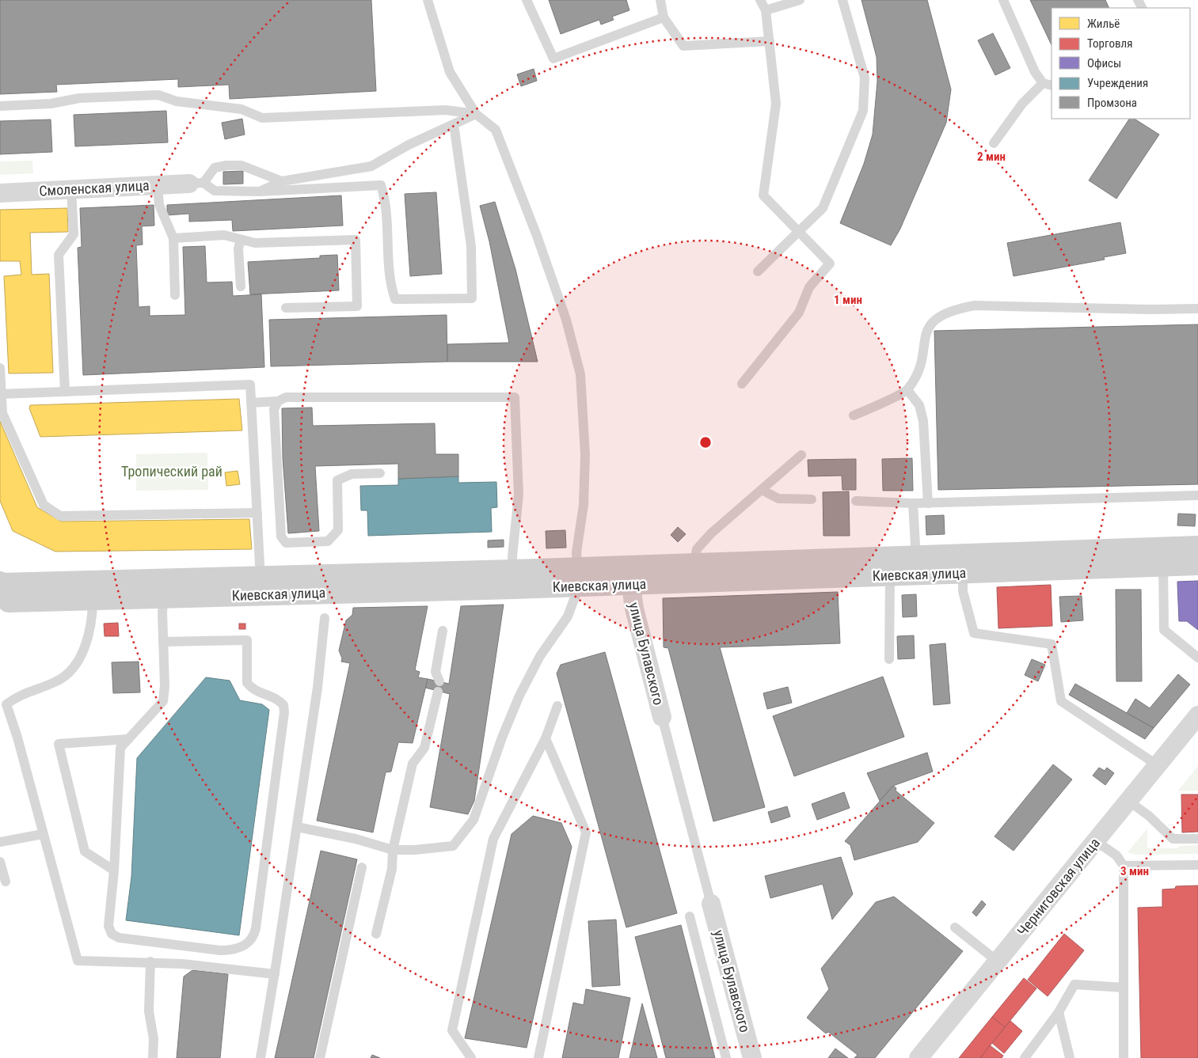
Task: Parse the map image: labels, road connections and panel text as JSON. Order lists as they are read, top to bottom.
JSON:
{
  "streets": {
    "main road": ["Киевская улица"],
    "street": ["Смоленская улица", "улица Булавского", "Черниговская улица"]
  },
  "crossings": [
    ["Киевская улица", "улица Булавского"]
  ],
  "parks": ["Тропический рай"],
  "legend": [
    "Жильё",
    "Торговля",
    "Офисы",
    "Учреждения",
    "Промзона"
  ],
  "rings": ["2 мин", "1 мин", "3 мин"]
}
